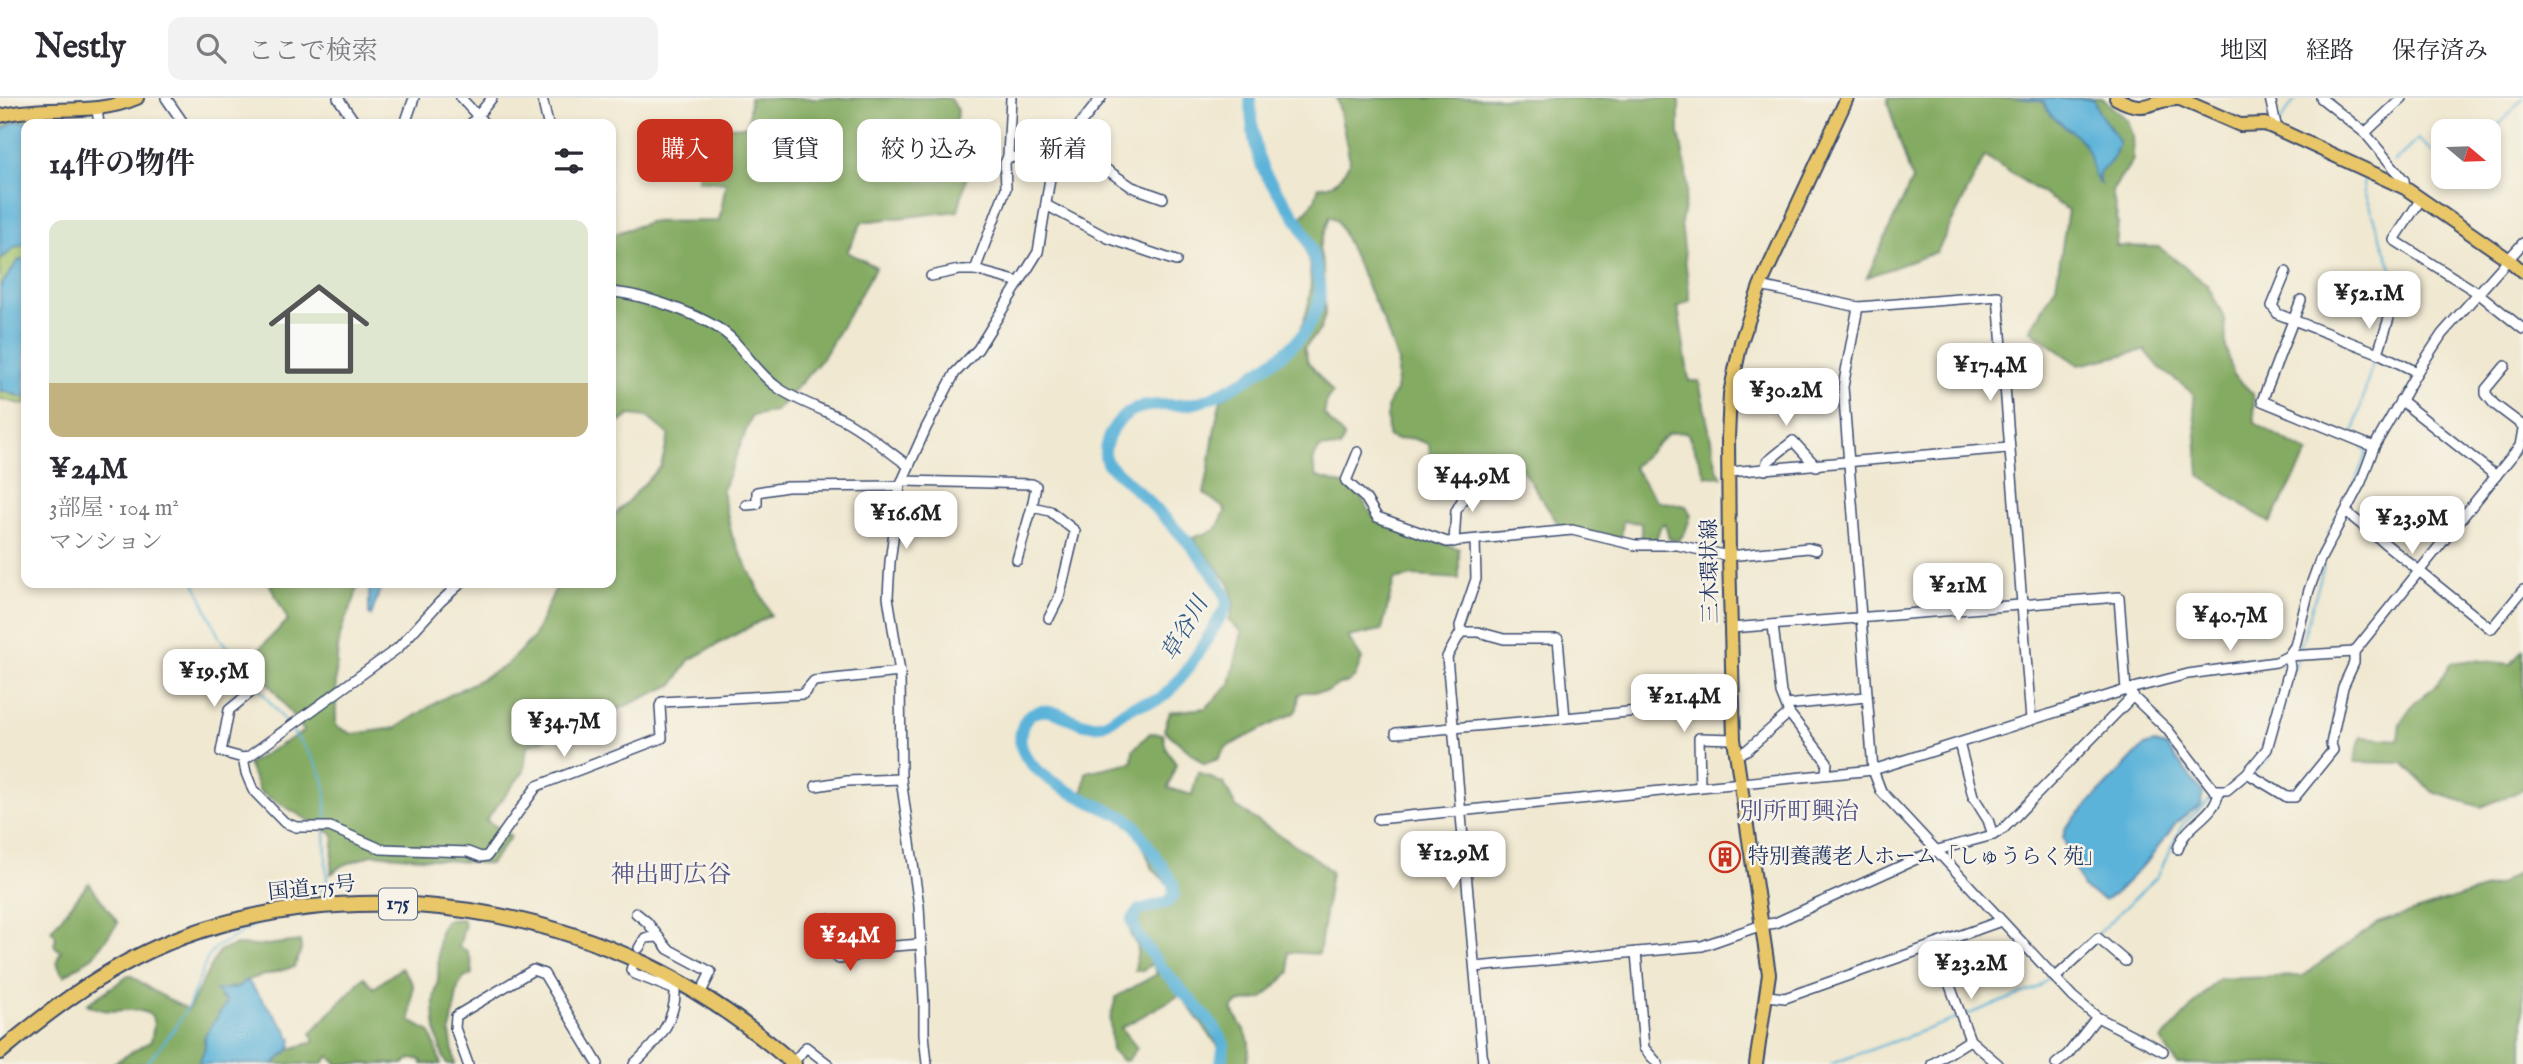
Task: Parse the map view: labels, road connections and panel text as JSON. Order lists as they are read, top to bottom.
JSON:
{
  "streets": {
    "highway": ["国道175号", "175"],
    "main road": ["三木環状線"]
  },
  "districts": ["別所町興治", "神出町広谷"],
  "water": ["草谷川"],
  "places": {
    "building": ["特別養護老人ホーム「しゅうらく苑」"]
  },
  "north": "right",
  "page": {
    "header": "Nestly",
    "search": "ここで検索",
    "nav": ["地図", "経路", "保存済み"],
    "chip": [
      "購入",
      "賃貸",
      "絞り込み",
      "新着"
    ],
    "heading": "14件の物件",
    "list": [
      {
        "name": "¥24M",
        "note": "3部屋 · 104 m² · マンション"
      }
    ],
    "price": [
      "¥52.1M",
      "¥17.4M",
      "¥30.2M",
      "¥44.9M",
      "¥16.6M",
      "¥23.9M",
      "¥21M",
      "¥40.7M",
      "¥19.5M",
      "¥21.4M",
      "¥34.7M",
      "¥12.9M",
      "¥24M",
      "¥23.2M"
    ]
  }
}
